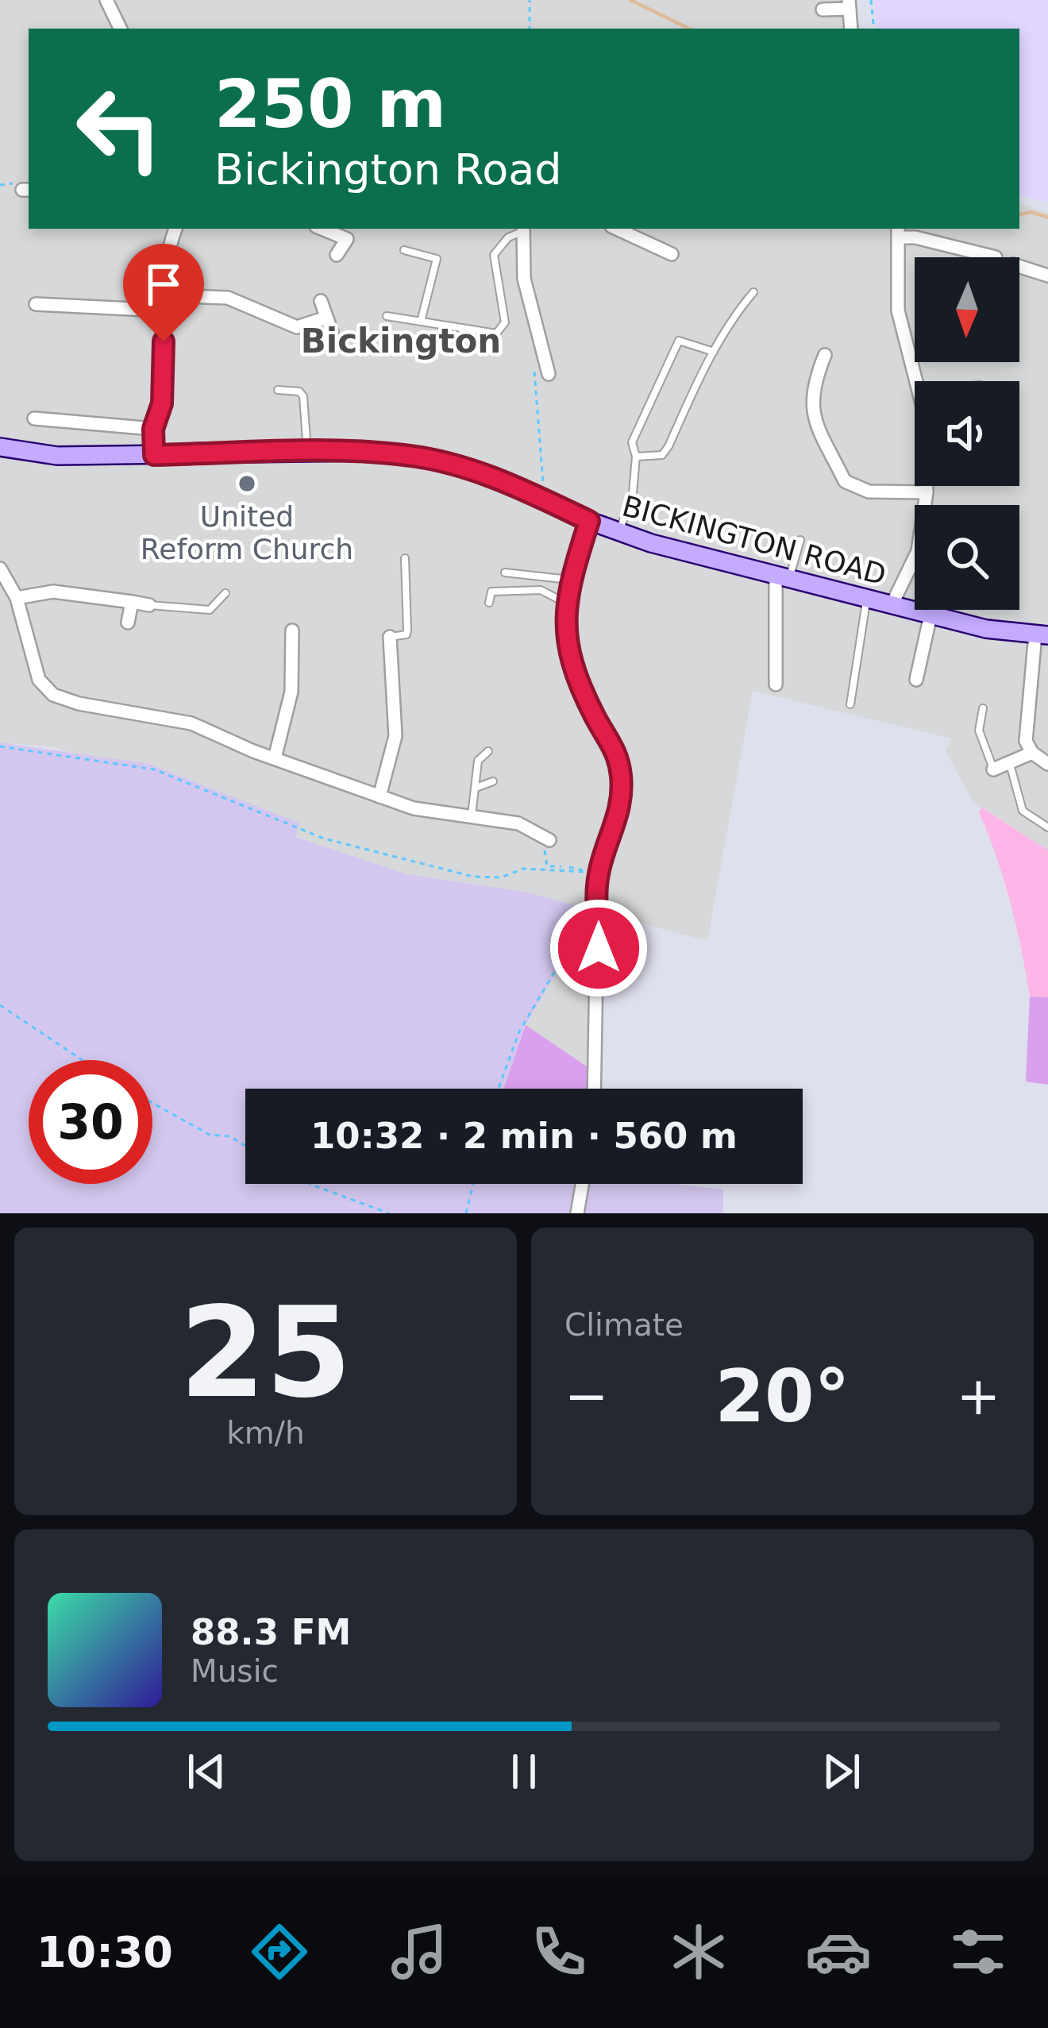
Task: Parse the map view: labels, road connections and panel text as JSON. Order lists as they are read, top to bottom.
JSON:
{
  "streets": {
    "main road": ["BICKINGTON ROAD"]
  },
  "districts": ["Bickington"],
  "places": ["United Reform Church"],
  "north": "bottom",
  "page": {
    "turn": ["250 m", "Bickington Road"],
    "limit": "30",
    "trip": "10:32 · 2 min · 560 m",
    "tile": [
      ["25", "km/h"],
      "Climate"
    ],
    "heat": ["−", "20°", "+"],
    "song": ["88.3 FM", "Music"],
    "tabs": "10:30"
  }
}
